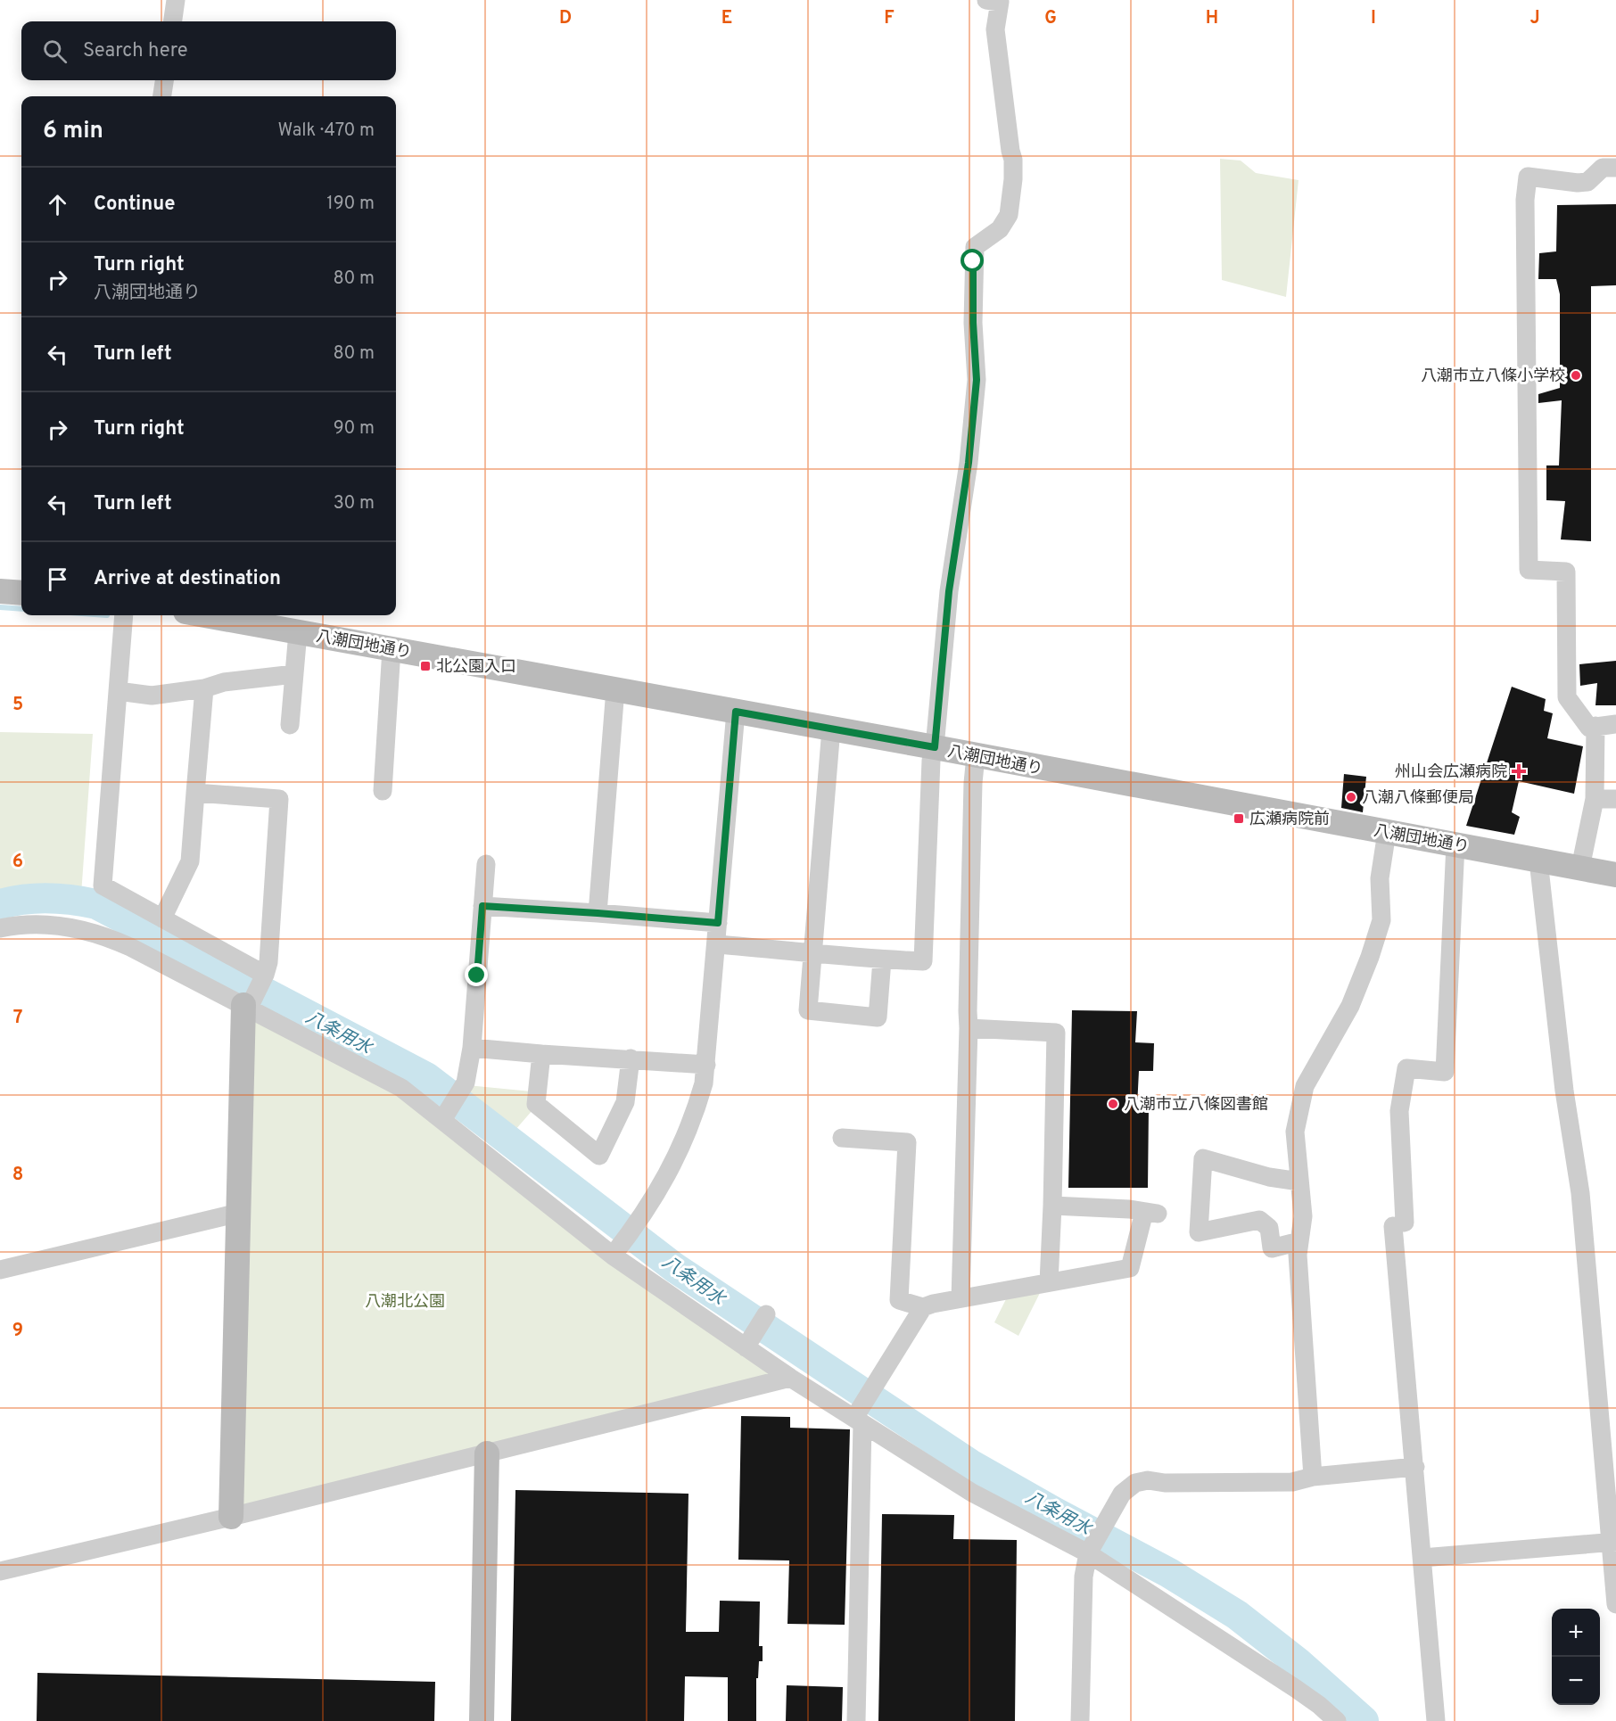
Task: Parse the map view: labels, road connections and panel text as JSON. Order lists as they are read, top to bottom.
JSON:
{
  "streets": {
    "street": ["八潮団地通り"]
  },
  "water": ["八条用水"],
  "parks": ["八潮北公園"],
  "places": {
    "other": ["八潮市立八條小学校", "八潮八條郵便局", "八潮市立八條図書館"],
    "transit": ["北公園入口", "広瀬病院前"],
    "health": ["州山会広瀬病院"]
  },
  "page": {
    "search": "Search here",
    "heading": ["6 min", "Walk · 470 m"],
    "list": [
      ["Continue", "190 m"],
      ["Turn right", "八潮団地通り", "80 m"],
      ["Turn left", "80 m"],
      ["Turn right", "90 m"],
      ["Turn left", "30 m"],
      "Arrive at destination"
    ],
    "map_buttons": ["+", "−"]
  },
  "grid": {
    "columns": [
      "D",
      "E",
      "F",
      "G",
      "H",
      "I",
      "J"
    ],
    "rows": [
      "5",
      "6",
      "7",
      "8",
      "9"
    ]
  }
}
